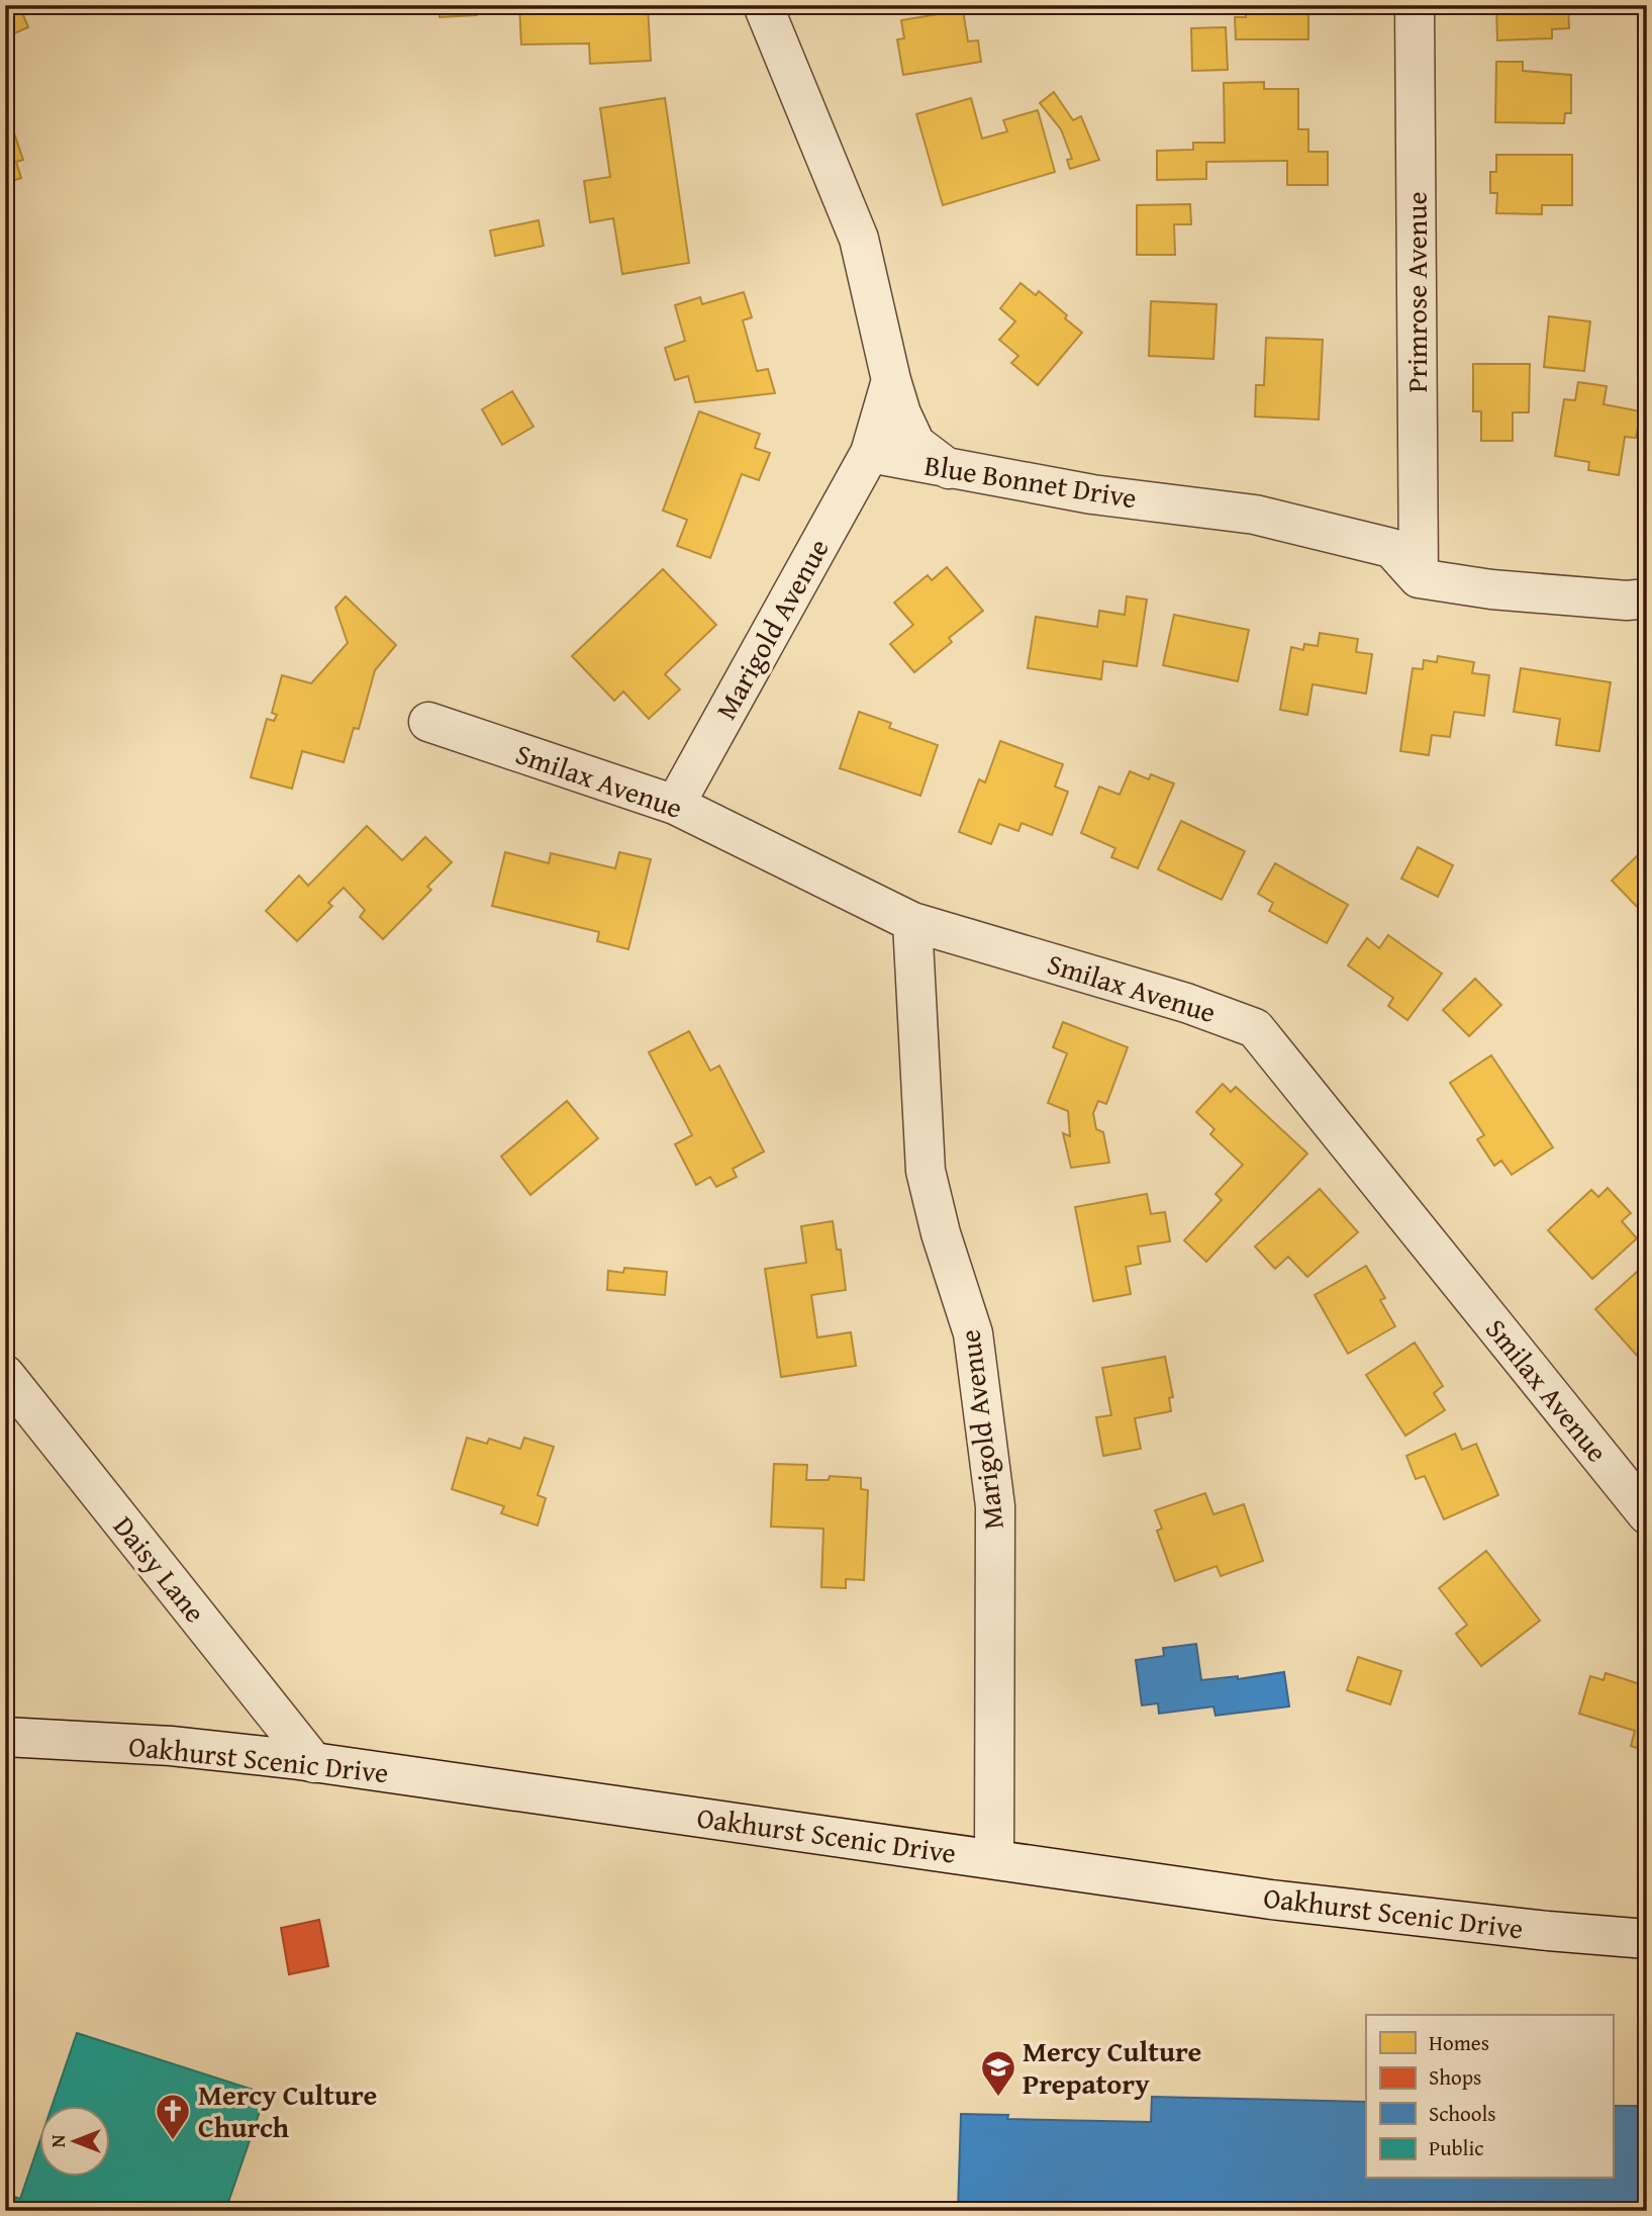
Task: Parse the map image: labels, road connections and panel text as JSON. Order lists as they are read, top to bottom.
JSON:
{
  "streets": {
    "street": [
      "Primrose Avenue",
      "Blue Bonnet Drive",
      "Marigold Avenue",
      "Smilax Avenue",
      "Daisy Lane",
      "Oakhurst Scenic Drive"
    ]
  },
  "crossings": [
    ["Primrose Avenue", "Blue Bonnet Drive"],
    ["Blue Bonnet Drive", "Marigold Avenue"],
    ["Marigold Avenue", "Smilax Avenue"],
    ["Marigold Avenue", "Oakhurst Scenic Drive"],
    ["Daisy Lane", "Oakhurst Scenic Drive"]
  ],
  "places": {
    "school or university": ["Mercy Culture Prepatory"],
    "church": ["Mercy Culture Church"]
  },
  "legend": [
    "Homes",
    "Shops",
    "Schools",
    "Public"
  ],
  "north": "left"
}
